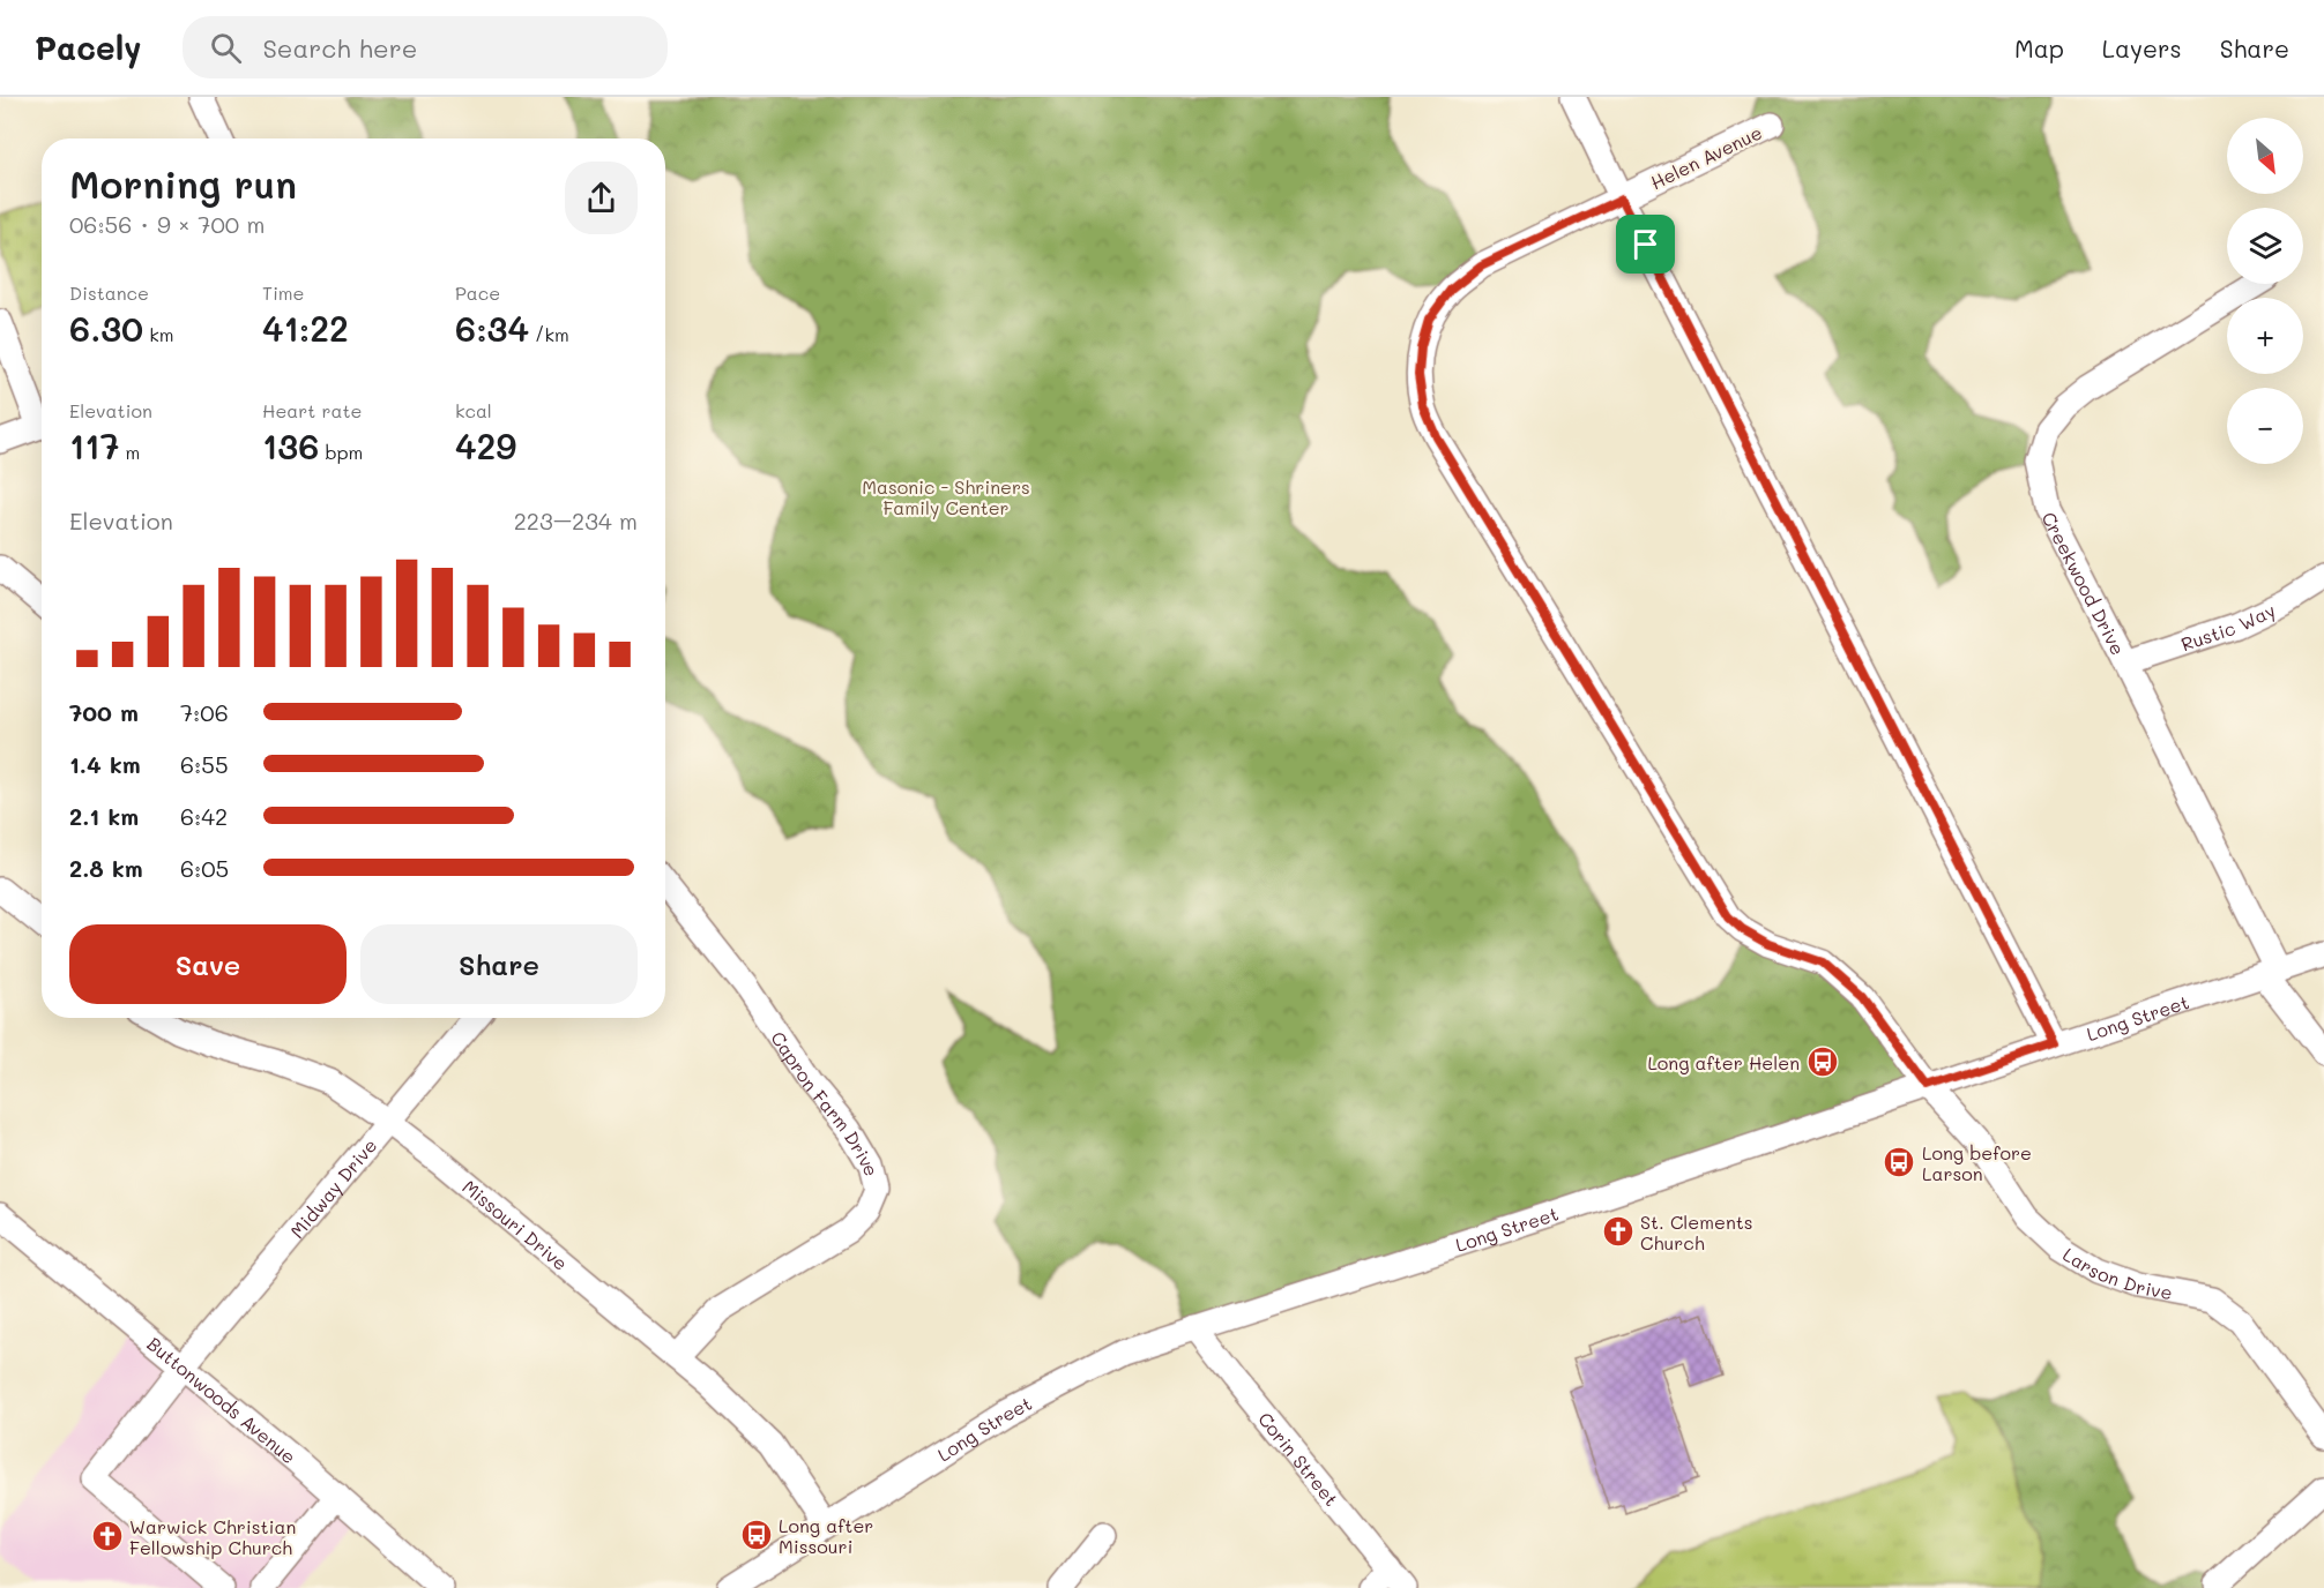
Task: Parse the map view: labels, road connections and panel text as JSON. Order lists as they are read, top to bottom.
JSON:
{
  "streets": {
    "street": [
      "Helen Avenue",
      "Creekwood Drive",
      "Rustic Way",
      "Long Street",
      "Capron Farm Drive",
      "Midway Drive",
      "Missouri Drive",
      "Larson Drive",
      "Buttonwoods Avenue",
      "Corin Street"
    ]
  },
  "crossings": [
    ["Helen Avenue", "Long Street"],
    ["Helen Avenue", "Larson Drive"],
    ["Creekwood Drive", "Rustic Way"],
    ["Creekwood Drive", "Long Street"],
    ["Long Street", "Missouri Drive"],
    ["Long Street", "Larson Drive"],
    ["Long Street", "Corin Street"],
    ["Capron Farm Drive", "Missouri Drive"],
    ["Midway Drive", "Missouri Drive"],
    ["Midway Drive", "Buttonwoods Avenue"]
  ],
  "parks": ["Masonic - Shriners Family Center"],
  "places": {
    "bus stop": ["Long after Helen", "Long before Larson", "Long after Missouri"],
    "church": ["St. Clements Church", "Warwick Christian Fellowship Church"]
  },
  "north": "bottom right",
  "page": {
    "header": "Pacely",
    "search": "Search here",
    "nav": ["Map", "Layers", "Share"],
    "map_buttons": ["+", "−"],
    "heading": ["Morning run", "06:56 · 9 × 700 m"],
    "stats": [
      ["Distance", "6.30 km"],
      ["Time", "41:22"],
      ["Pace", "6:34 /km"],
      ["Elevation", "117 m"],
      ["Heart rate", "136 bpm"],
      ["kcal", "429"]
    ],
    "chart": ["Elevation", "223–234 m"],
    "list": [
      {
        "name": "700 m",
        "note": "7:06"
      },
      {
        "name": "1.4 km",
        "note": "6:55"
      },
      {
        "name": "2.1 km",
        "note": "6:42"
      },
      {
        "name": "2.8 km",
        "note": "6:05"
      }
    ],
    "buttons": ["Save", "Share"]
  }
}
